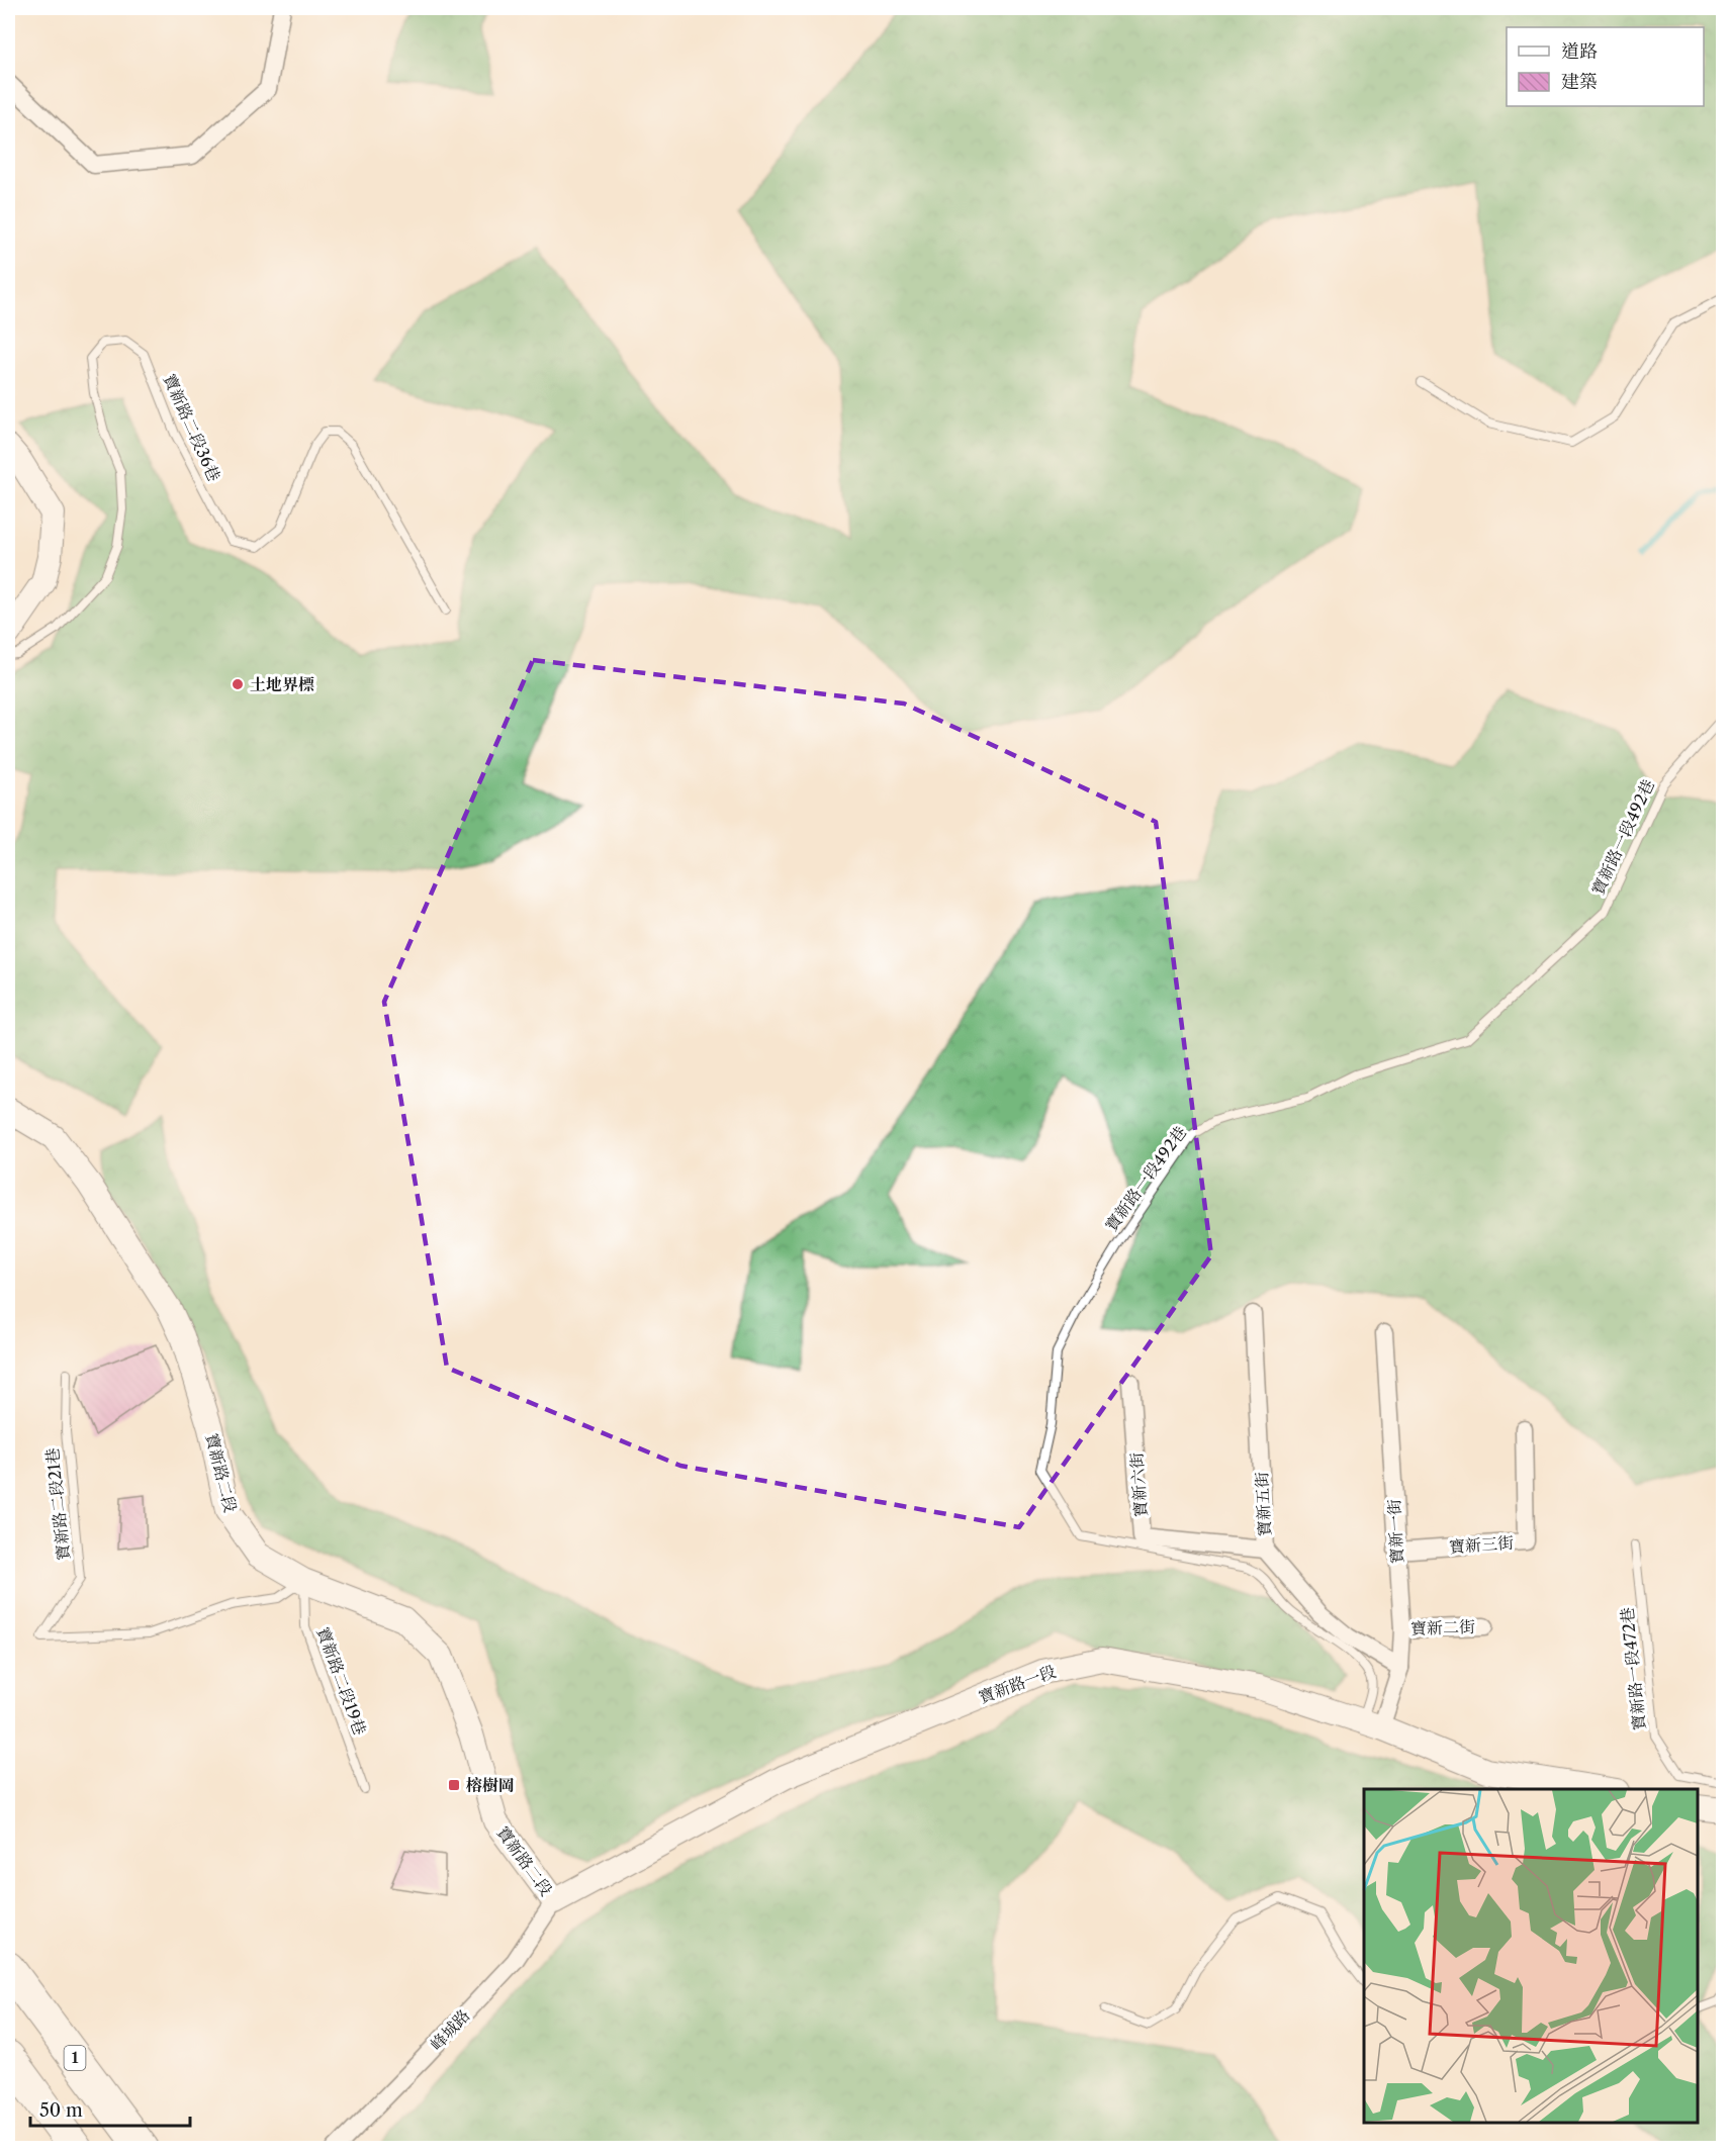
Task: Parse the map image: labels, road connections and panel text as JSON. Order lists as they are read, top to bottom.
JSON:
{
  "streets": {
    "highway": ["1"],
    "street": [
      "寶新路二段",
      "寶新六街",
      "寶新五街",
      "寶新一街",
      "寶新三街",
      "寶新二街",
      "寶新路一段",
      "峰城路"
    ],
    "lane": [
      "寶新路二段36巷",
      "寶新路一段492巷",
      "寶新路二段21巷",
      "寶新路一段472巷",
      "寶新路二段19巷"
    ]
  },
  "crossings": [
    ["寶新路一段492巷", "寶新一街"],
    ["寶新路一段492巷", "寶新路一段"],
    ["寶新路二段", "寶新路二段21巷"],
    ["寶新路二段", "寶新路二段19巷"],
    ["寶新路二段", "寶新路一段"],
    ["寶新路二段", "峰城路"],
    ["寶新六街", "寶新五街"],
    ["寶新路二段21巷", "寶新路二段19巷"],
    ["寶新五街", "寶新一街"],
    ["寶新一街", "寶新三街"],
    ["寶新一街", "寶新二街"],
    ["寶新一街", "寶新路一段"],
    ["寶新路一段", "峰城路"]
  ],
  "places": {
    "other": ["土地界標"],
    "transit": ["榕樹岡"]
  },
  "legend": ["道路", "建築"],
  "scale_bar": "50 m"
}
